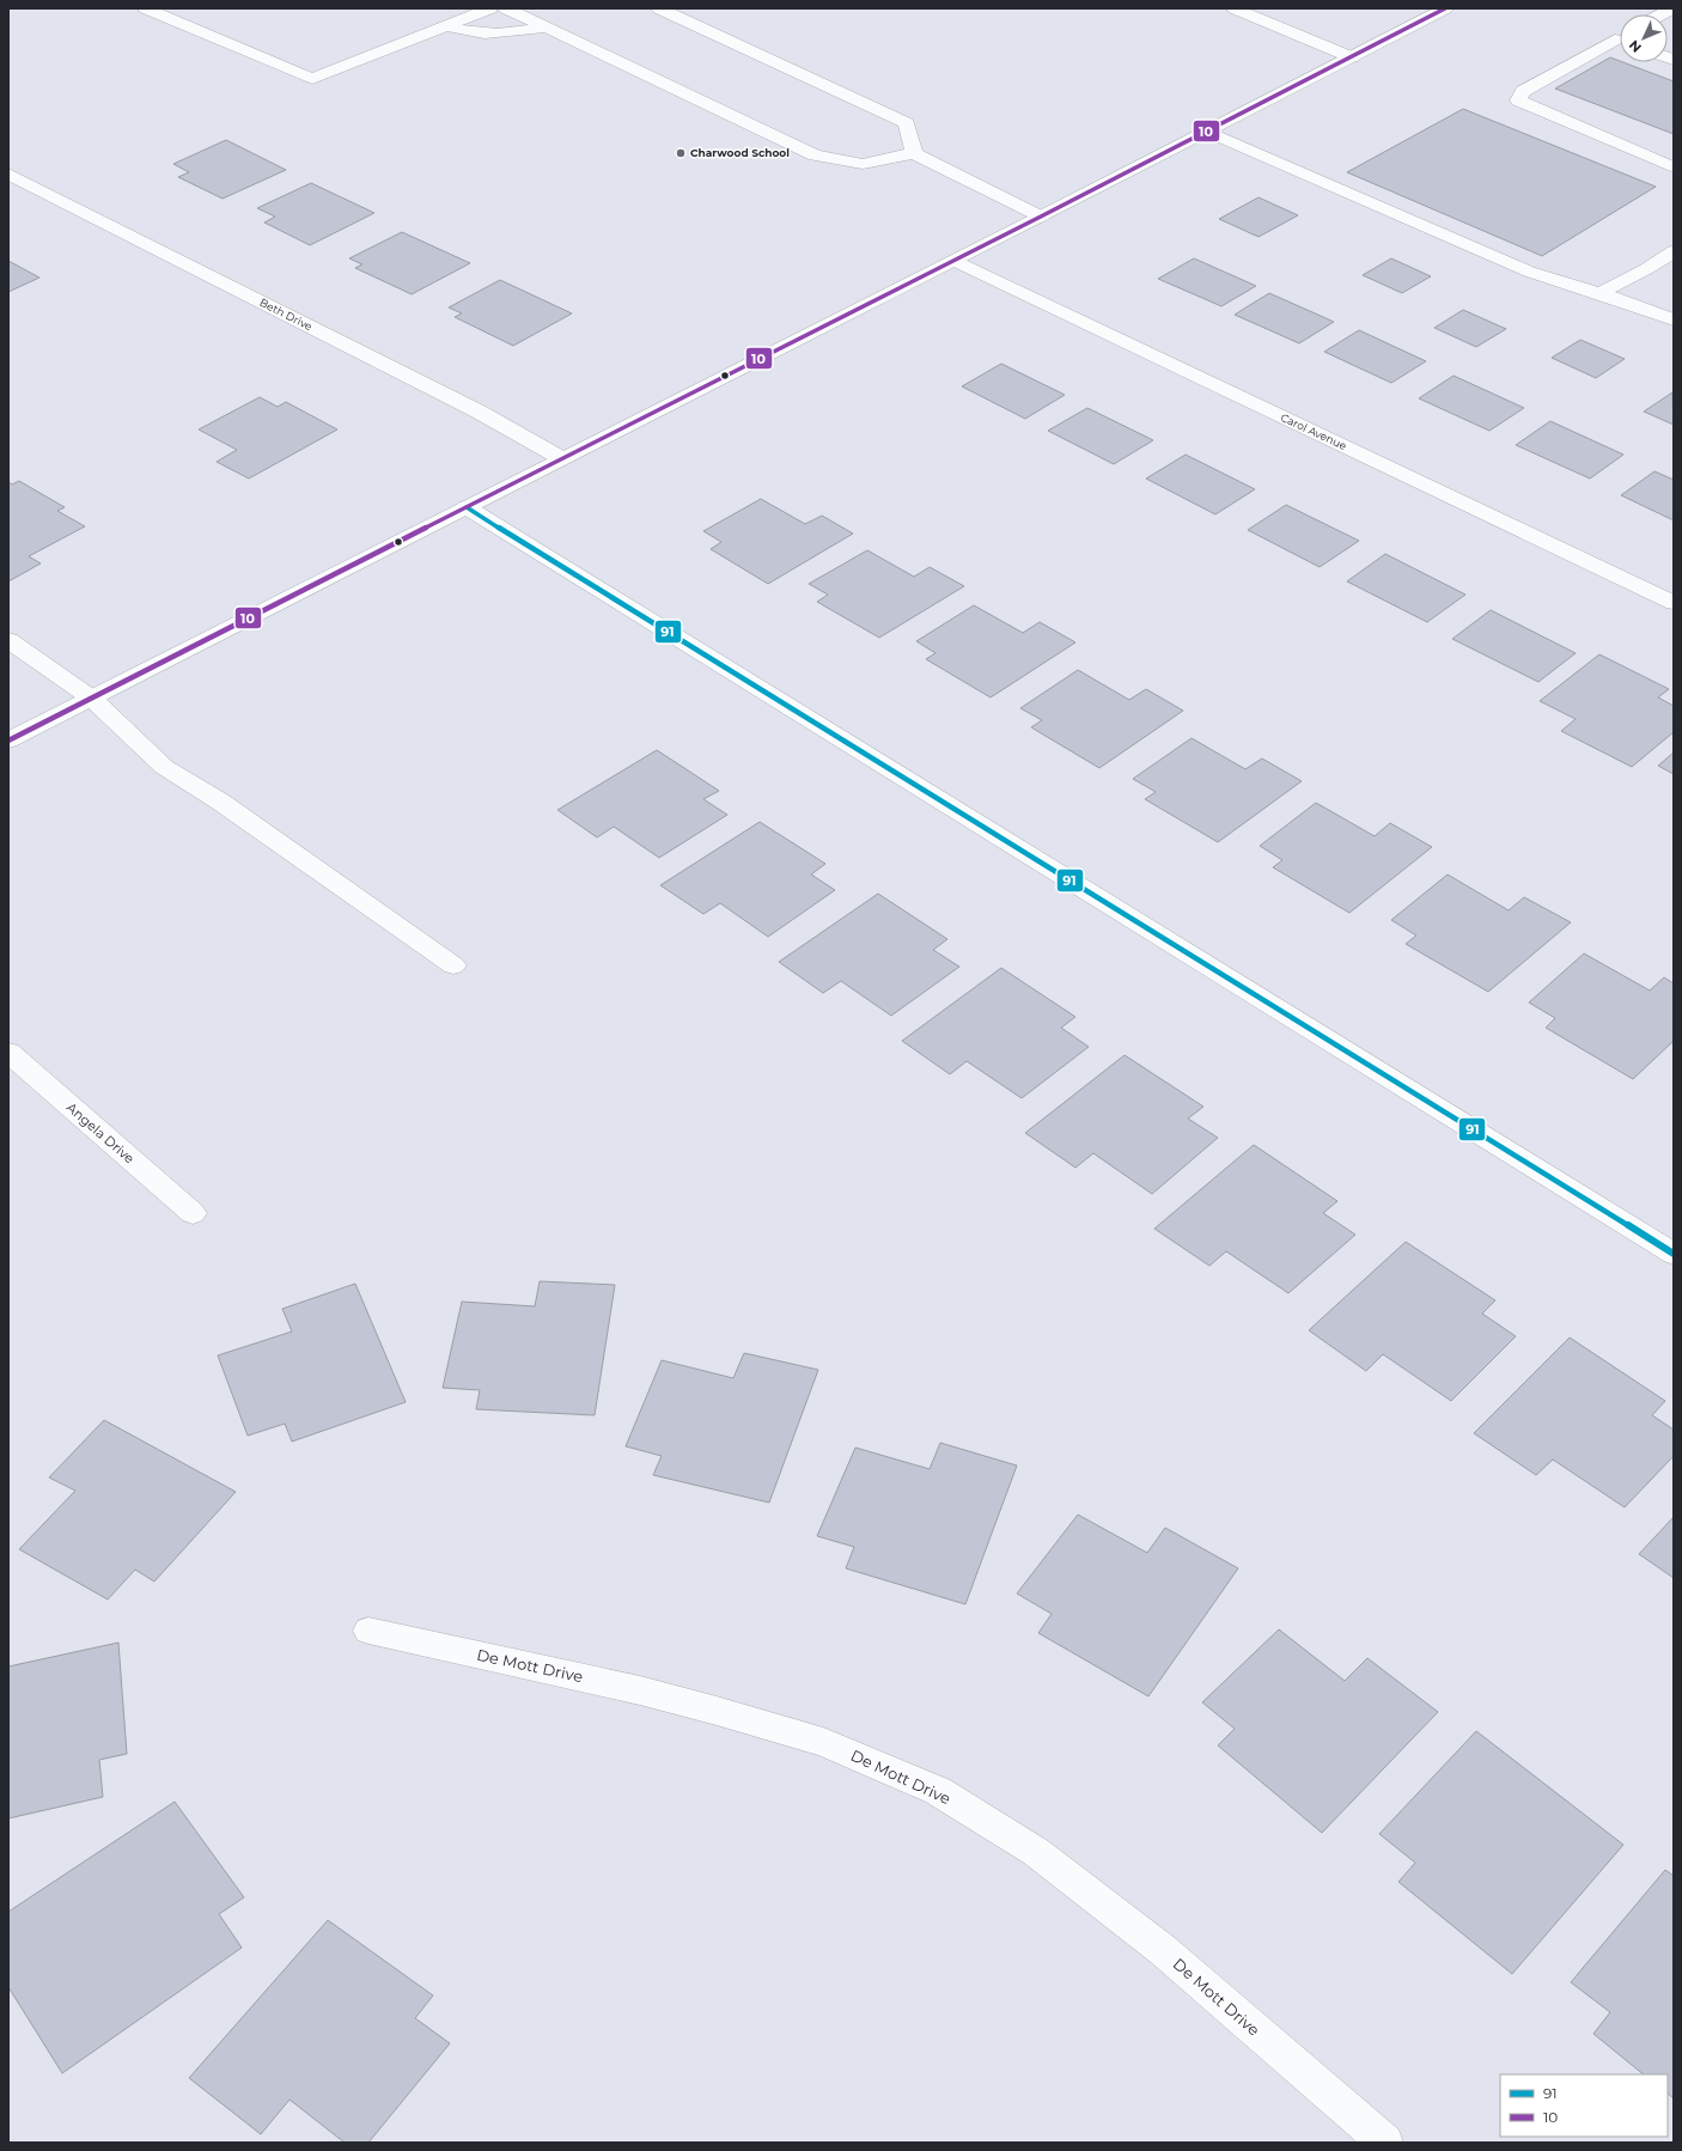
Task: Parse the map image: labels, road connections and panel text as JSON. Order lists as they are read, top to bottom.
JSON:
{
  "streets": {
    "street": [
      "Beth Drive",
      "Carol Avenue",
      "Angela Drive",
      "De Mott Drive"
    ]
  },
  "places": ["Charwood School"],
  "lines": ["transit line 10", "transit line 91"],
  "legend": ["91", "10"],
  "north": "bottom left"
}
